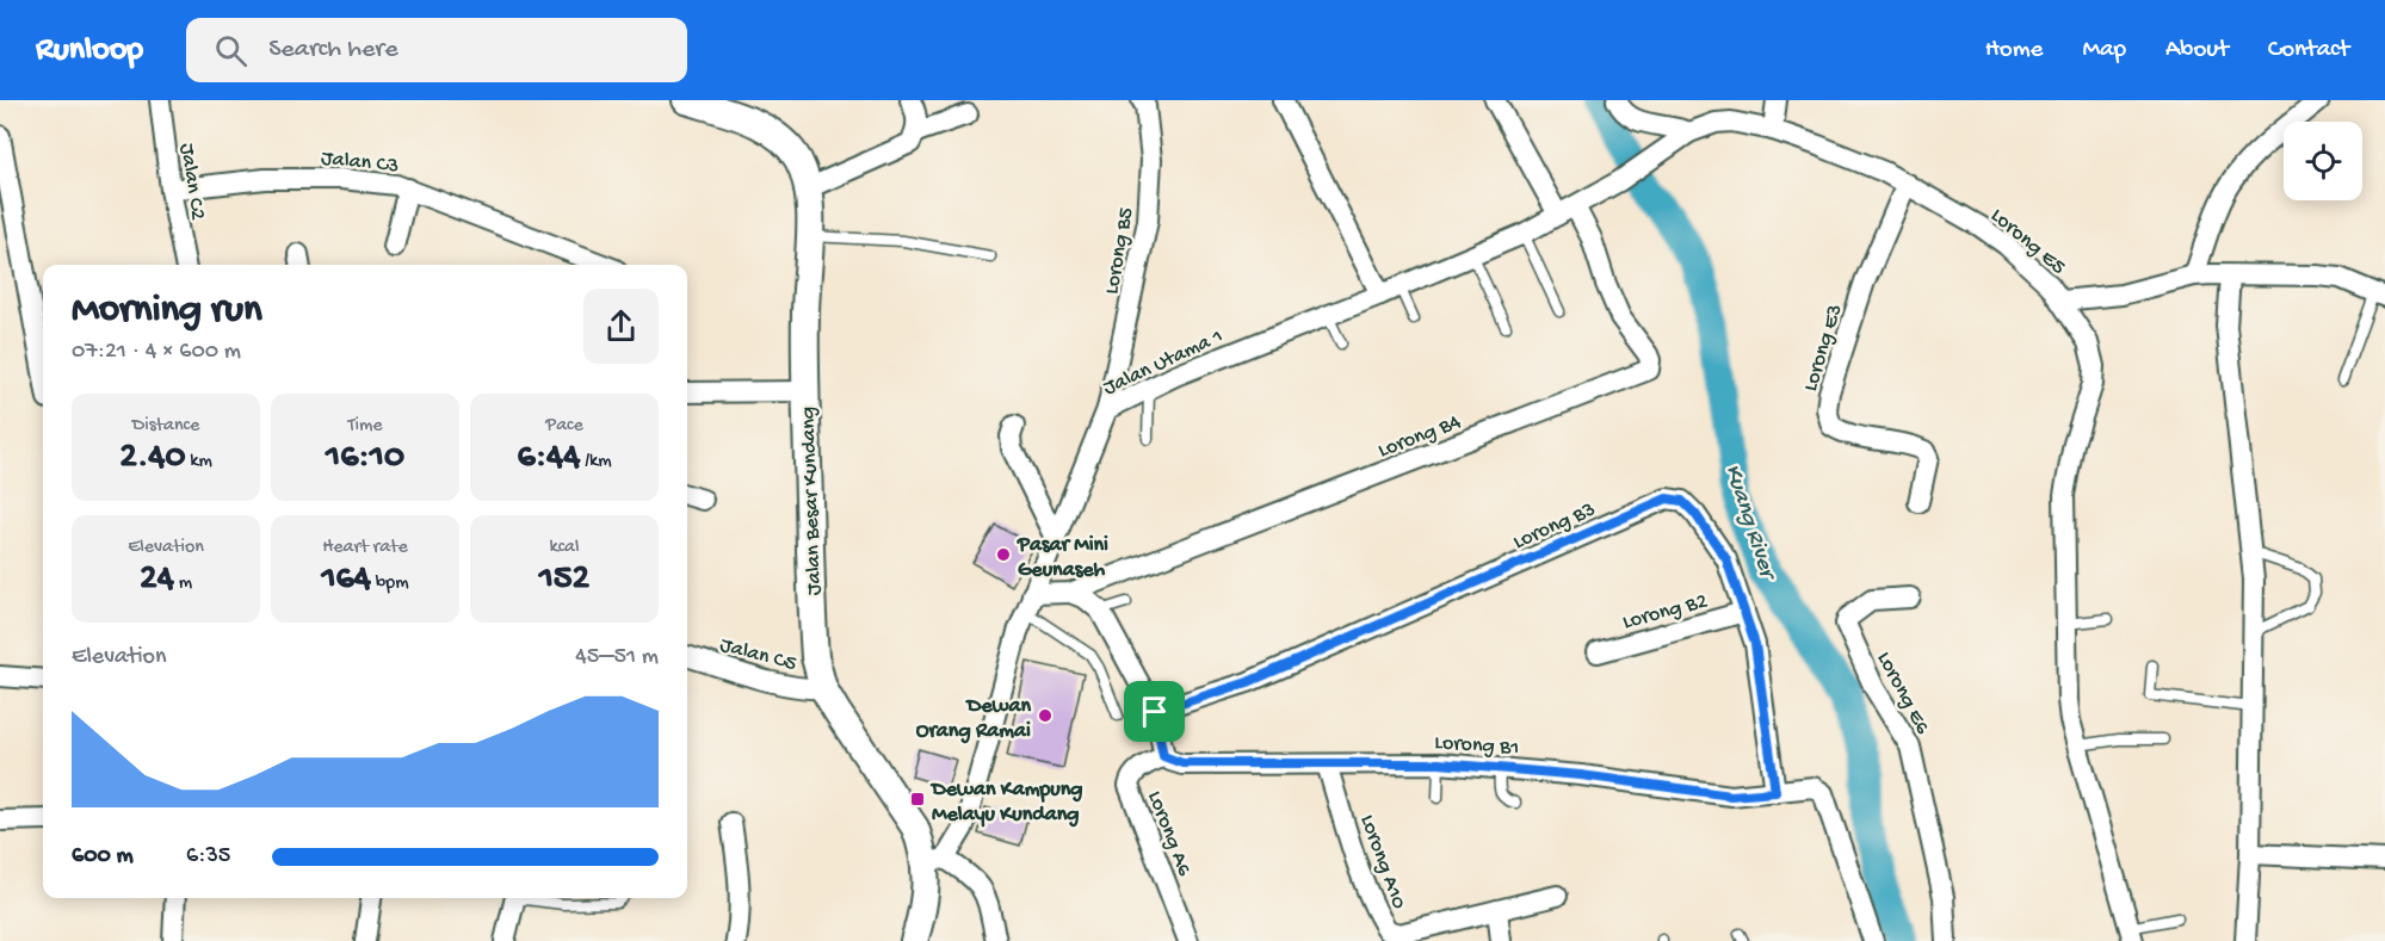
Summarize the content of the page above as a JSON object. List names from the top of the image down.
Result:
{
  "streets": {
    "main road": ["Jalan Besar Kundang"],
    "street": [
      "Jalan C3",
      "Jalan C2",
      "Lorong E5",
      "Lorong B5",
      "Lorong E3",
      "Jalan Utama 1",
      "Lorong B4",
      "Lorong B3",
      "Lorong B2",
      "Jalan C5",
      "Lorong E6",
      "Lorong B1",
      "Lorong A6",
      "Lorong A10"
    ]
  },
  "crossings": [
    ["Jalan C3", "Jalan C2"],
    ["Lorong E5", "Lorong E3"],
    ["Lorong E5", "Jalan Utama 1"],
    ["Lorong B5", "Jalan Utama 1"],
    ["Jalan Utama 1", "Lorong B4"],
    ["Jalan Utama 1", "Jalan Besar Kundang"],
    ["Jalan Besar Kundang", "Jalan C5"],
    ["Lorong B3", "Lorong B2"],
    ["Lorong B3", "Lorong B1"],
    ["Lorong B1", "Lorong A6"],
    ["Lorong B1", "Lorong A10"]
  ],
  "water": ["Kuang River"],
  "places": {
    "other": ["Pasar Mini Geunaseh", "Dewan Orang Ramai"],
    "transit": ["Dewan Kampung Melayu Kundang"]
  },
  "page": {
    "header": "Runloop",
    "search": "Search here",
    "nav": [
      "Home",
      "Map",
      "About",
      "Contact"
    ],
    "heading": ["Morning run", "07:21 · 4 × 600 m"],
    "stats": [
      ["Distance", "2.40 km"],
      ["Time", "16:10"],
      ["Pace", "6:44 /km"],
      ["Elevation", "24 m"],
      ["Heart rate", "164 bpm"],
      ["kcal", "152"]
    ],
    "chart": ["Elevation", "45–51 m"],
    "list": [
      {
        "name": "600 m",
        "note": "6:35"
      }
    ]
  }
}
